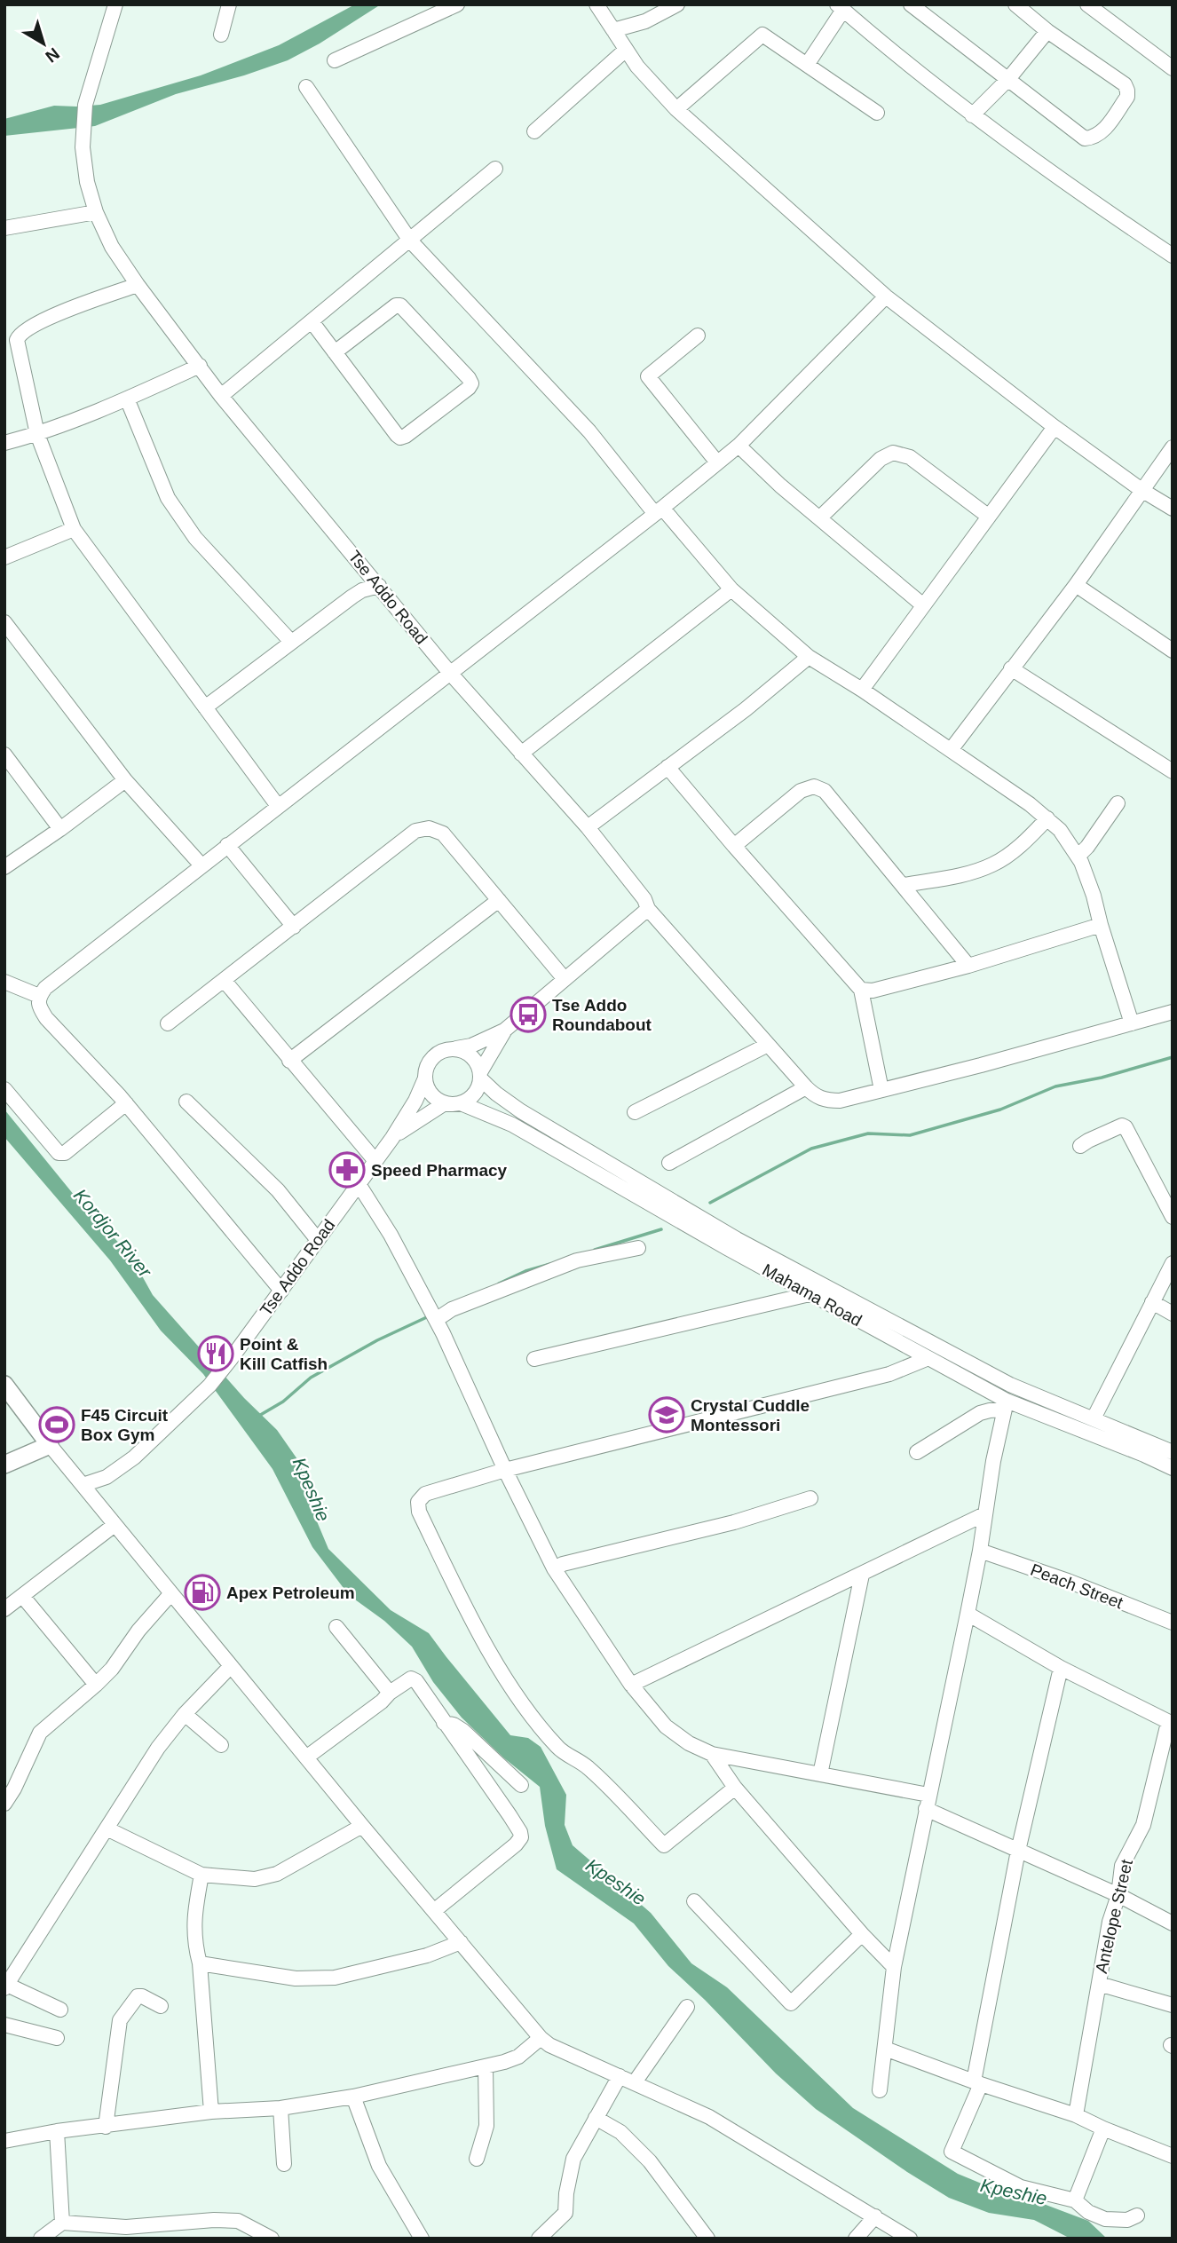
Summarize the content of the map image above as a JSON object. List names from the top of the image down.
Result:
{
  "streets": {
    "street": [
      "Tse Addo Road",
      "Mahama Road",
      "Peach Street",
      "Antelope Street"
    ]
  },
  "crossings": [
    ["Tse Addo Road", "Mahama Road"]
  ],
  "water": ["Kordjor River", "Kpeshie"],
  "places": {
    "bus stop": ["Tse Addo Roundabout"],
    "pharmacy": ["Speed Pharmacy"],
    "restaurant": ["Point & Kill Catfish"],
    "school or university": ["Crystal Cuddle Montessori"],
    "sports": ["F45 Circuit Box Gym"],
    "fuel station": ["Apex Petroleum"]
  },
  "north": "bottom right"
}
